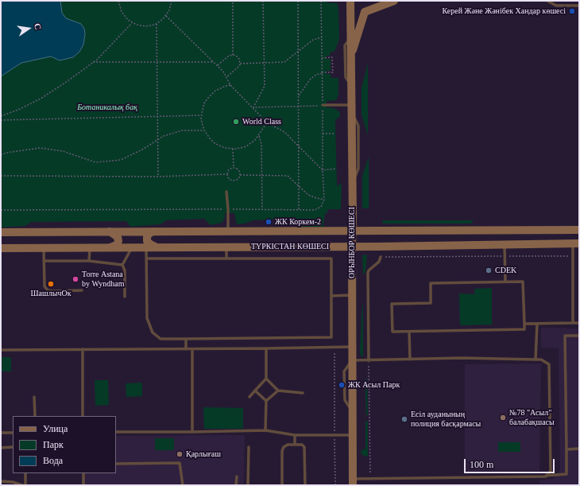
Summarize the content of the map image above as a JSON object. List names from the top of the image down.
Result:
{
  "streets": {
    "main road": ["ОРЫНБОР КӨШЕСІ", "ТҮРКІСТАН КӨШЕСІ"]
  },
  "crossings": [
    ["ОРЫНБОР КӨШЕСІ", "ТҮРКІСТАН КӨШЕСІ"]
  ],
  "parks": ["Ботаникалық бақ"],
  "places": [
    "Керей Және Жәнібек Хандар көшесі",
    "World Class",
    "ЖК Коркем-2",
    "CDEK",
    "Torre Astana by Wyndham",
    "ШашлычОк",
    "ЖК Асыл Парк",
    "№78 \"Асыл\" балабақшасы",
    "Есіл ауданының полиция басқармасы",
    "Қарлығаш"
  ],
  "legend": ["Улица", "Парк", "Вода"],
  "scale_bar": "100 m",
  "north": "right"
}
